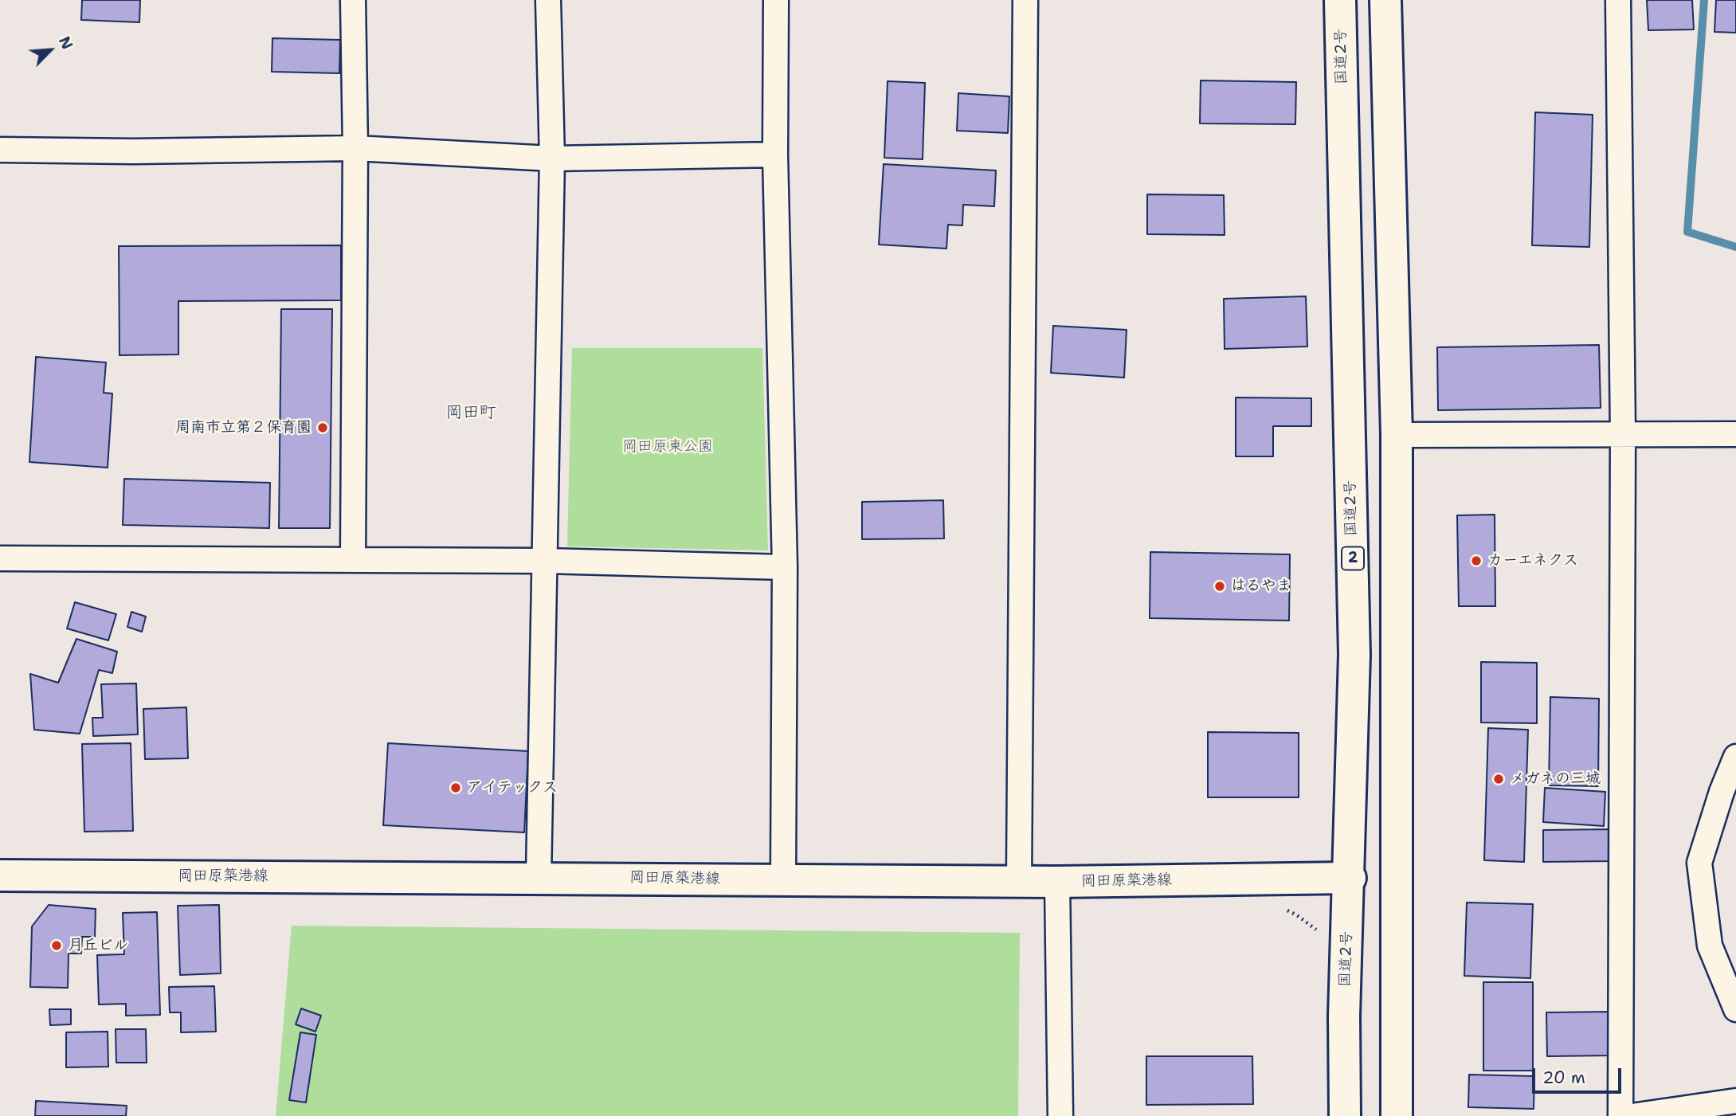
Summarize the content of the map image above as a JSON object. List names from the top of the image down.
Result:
{
  "streets": {
    "main road": ["国道2号", "2", "岡田原築港線"]
  },
  "crossings": [
    ["国道2号", "岡田原築港線"]
  ],
  "districts": ["岡田町"],
  "parks": ["岡田原東公園"],
  "places": [
    "周南市立第２保育園",
    "カーエネクス",
    "はるやま",
    "メガネの三城",
    "アイテックス",
    "月丘ビル"
  ],
  "scale_bar": "20 m",
  "north": "top right"
}
